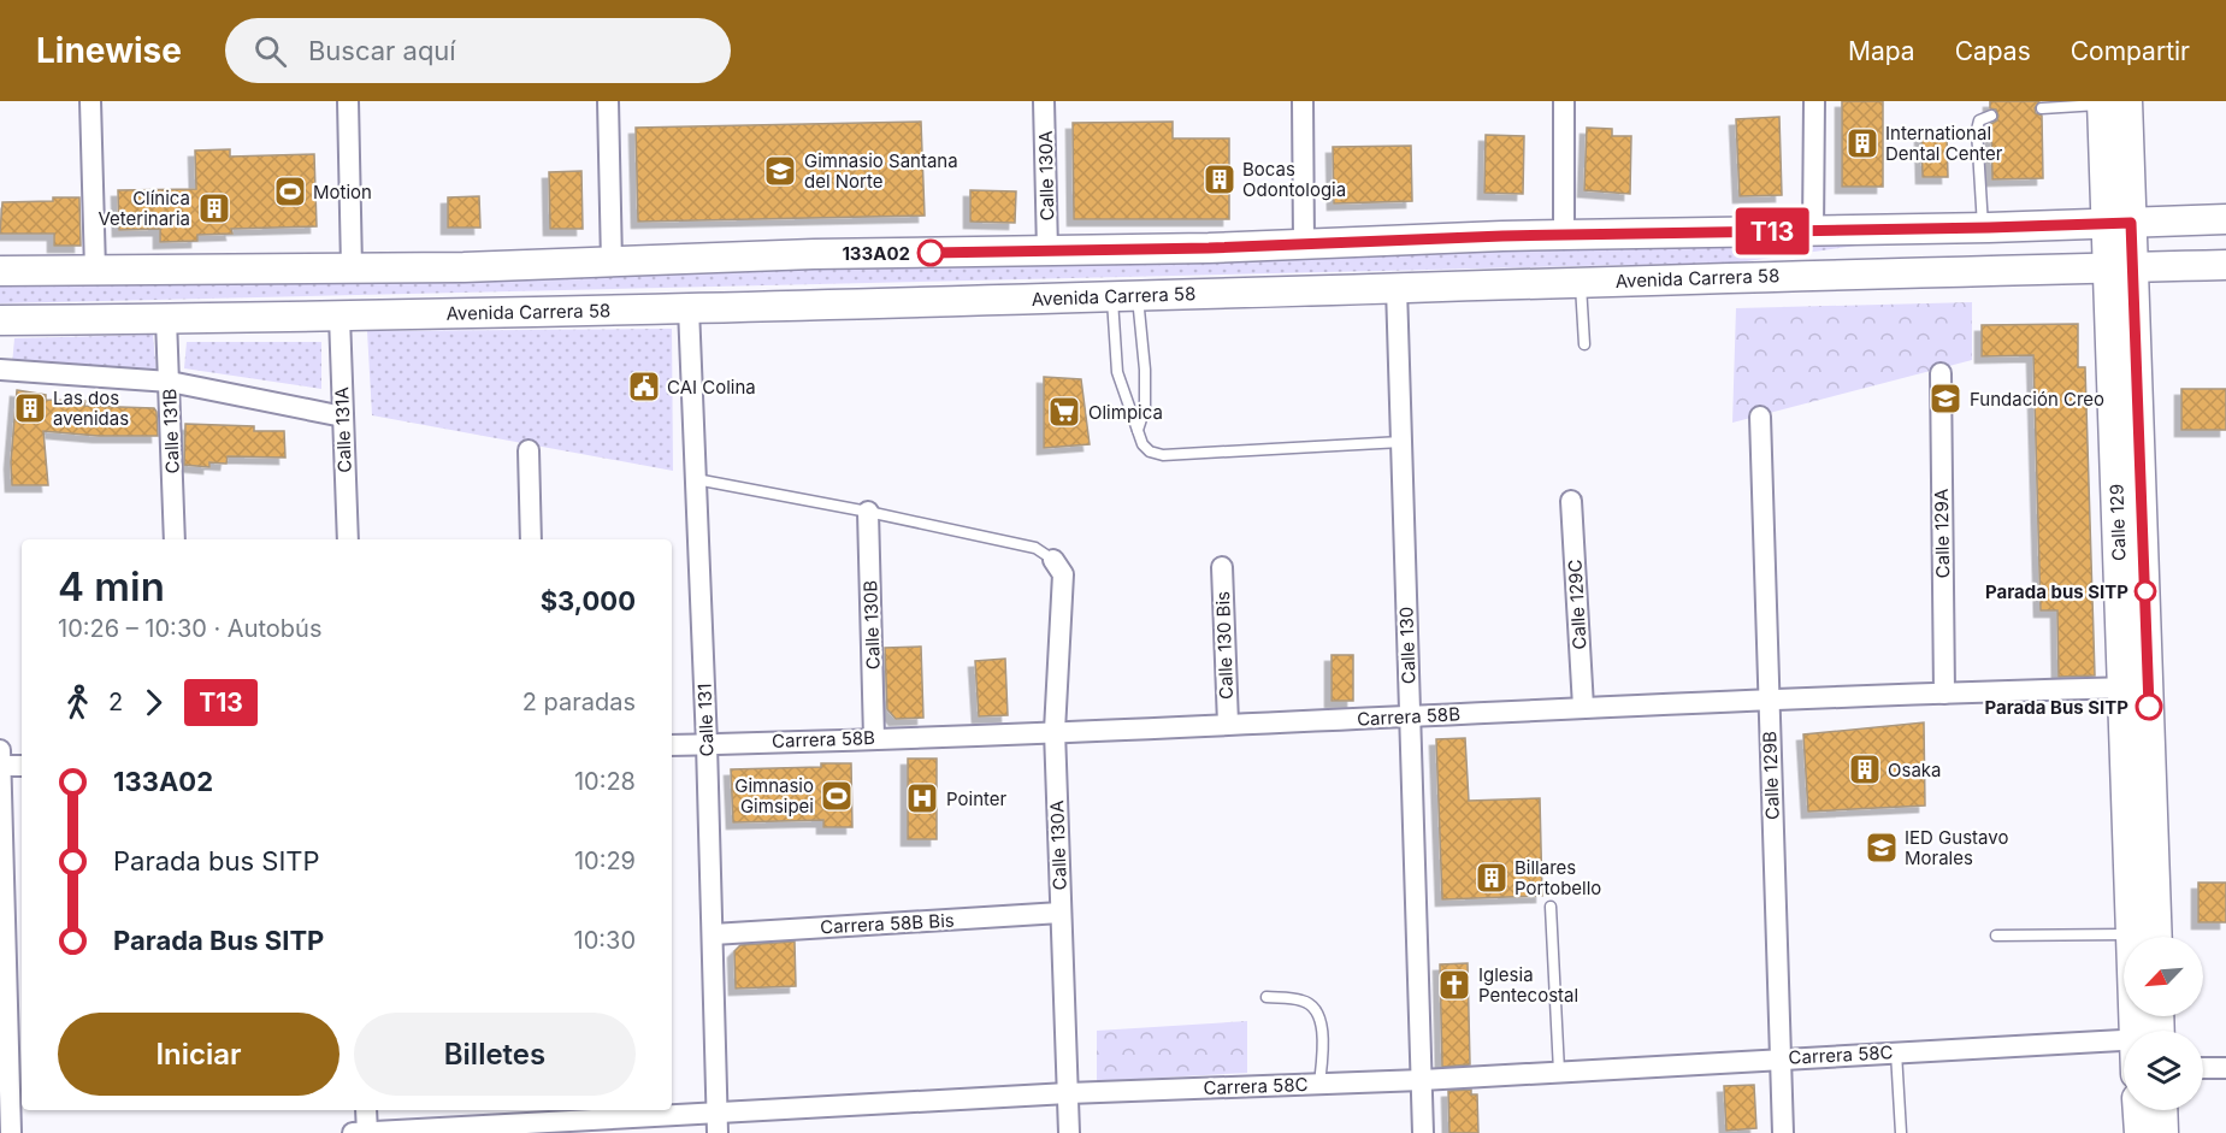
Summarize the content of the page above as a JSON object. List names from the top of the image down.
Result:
{
  "streets": {
    "main road": ["Avenida Carrera 58", "Calle 129"],
    "street": [
      "Calle 130A",
      "Calle 131A",
      "Calle 131B",
      "Calle 129A",
      "Calle 129C",
      "Calle 130B",
      "Calle 130 Bis",
      "Calle 130",
      "Carrera 58B",
      "Calle 131",
      "Calle 129B",
      "Carrera 58B Bis",
      "Carrera 58C"
    ]
  },
  "crossings": [
    ["Calle 130A", "Carrera 58B"],
    ["Calle 130A", "Carrera 58B Bis"],
    ["Calle 130A", "Carrera 58C"],
    ["Avenida Carrera 58", "Calle 131A"],
    ["Avenida Carrera 58", "Calle 131B"],
    ["Avenida Carrera 58", "Calle 129"],
    ["Avenida Carrera 58", "Calle 130"],
    ["Avenida Carrera 58", "Calle 131"],
    ["Calle 129", "Carrera 58B"],
    ["Calle 129A", "Carrera 58B"],
    ["Calle 129C", "Carrera 58B"],
    ["Calle 130B", "Carrera 58B"],
    ["Calle 130 Bis", "Carrera 58B"],
    ["Calle 130", "Carrera 58B"],
    ["Calle 130", "Carrera 58C"],
    ["Carrera 58B", "Calle 131"],
    ["Carrera 58B", "Calle 129B"],
    ["Calle 131", "Carrera 58B Bis"],
    ["Calle 131", "Carrera 58C"],
    ["Calle 129B", "Carrera 58C"]
  ],
  "places": {
    "building": [
      "International Dental Center",
      "Bocas Odontologia",
      "Clínica Veterinaria",
      "Las dos avenidas",
      "Osaka",
      "Billares Portobello"
    ],
    "school or university": ["Gimnasio Santana del Norte", "Fundación Creo", "IED Gustavo Morales"],
    "sports": ["Motion", "Gimnasio Gimsipei"],
    "other": ["133A02", "Parada bus SITP", "Parada Bus SITP"],
    "public building": ["CAI Colina"],
    "supermarket": ["Olimpica"],
    "hospital": ["Pointer"],
    "church": ["Iglesia Pentecostal"]
  },
  "lines": ["bus line T13"],
  "north": "bottom left",
  "page": {
    "header": "Linewise",
    "search": "Buscar aquí",
    "nav": ["Mapa", "Capas", "Compartir"],
    "on_map": "T13",
    "heading": ["4 min", "10:26 – 10:30 · Autobús", "$3,000"],
    "legs": ["2", "T13", "2 paradas"],
    "list": [
      {
        "name": "133A02",
        "value": "10:28"
      },
      {
        "name": "Parada bus SITP",
        "value": "10:29"
      },
      {
        "name": "Parada Bus SITP",
        "value": "10:30"
      }
    ],
    "buttons": ["Iniciar", "Billetes"]
  }
}
